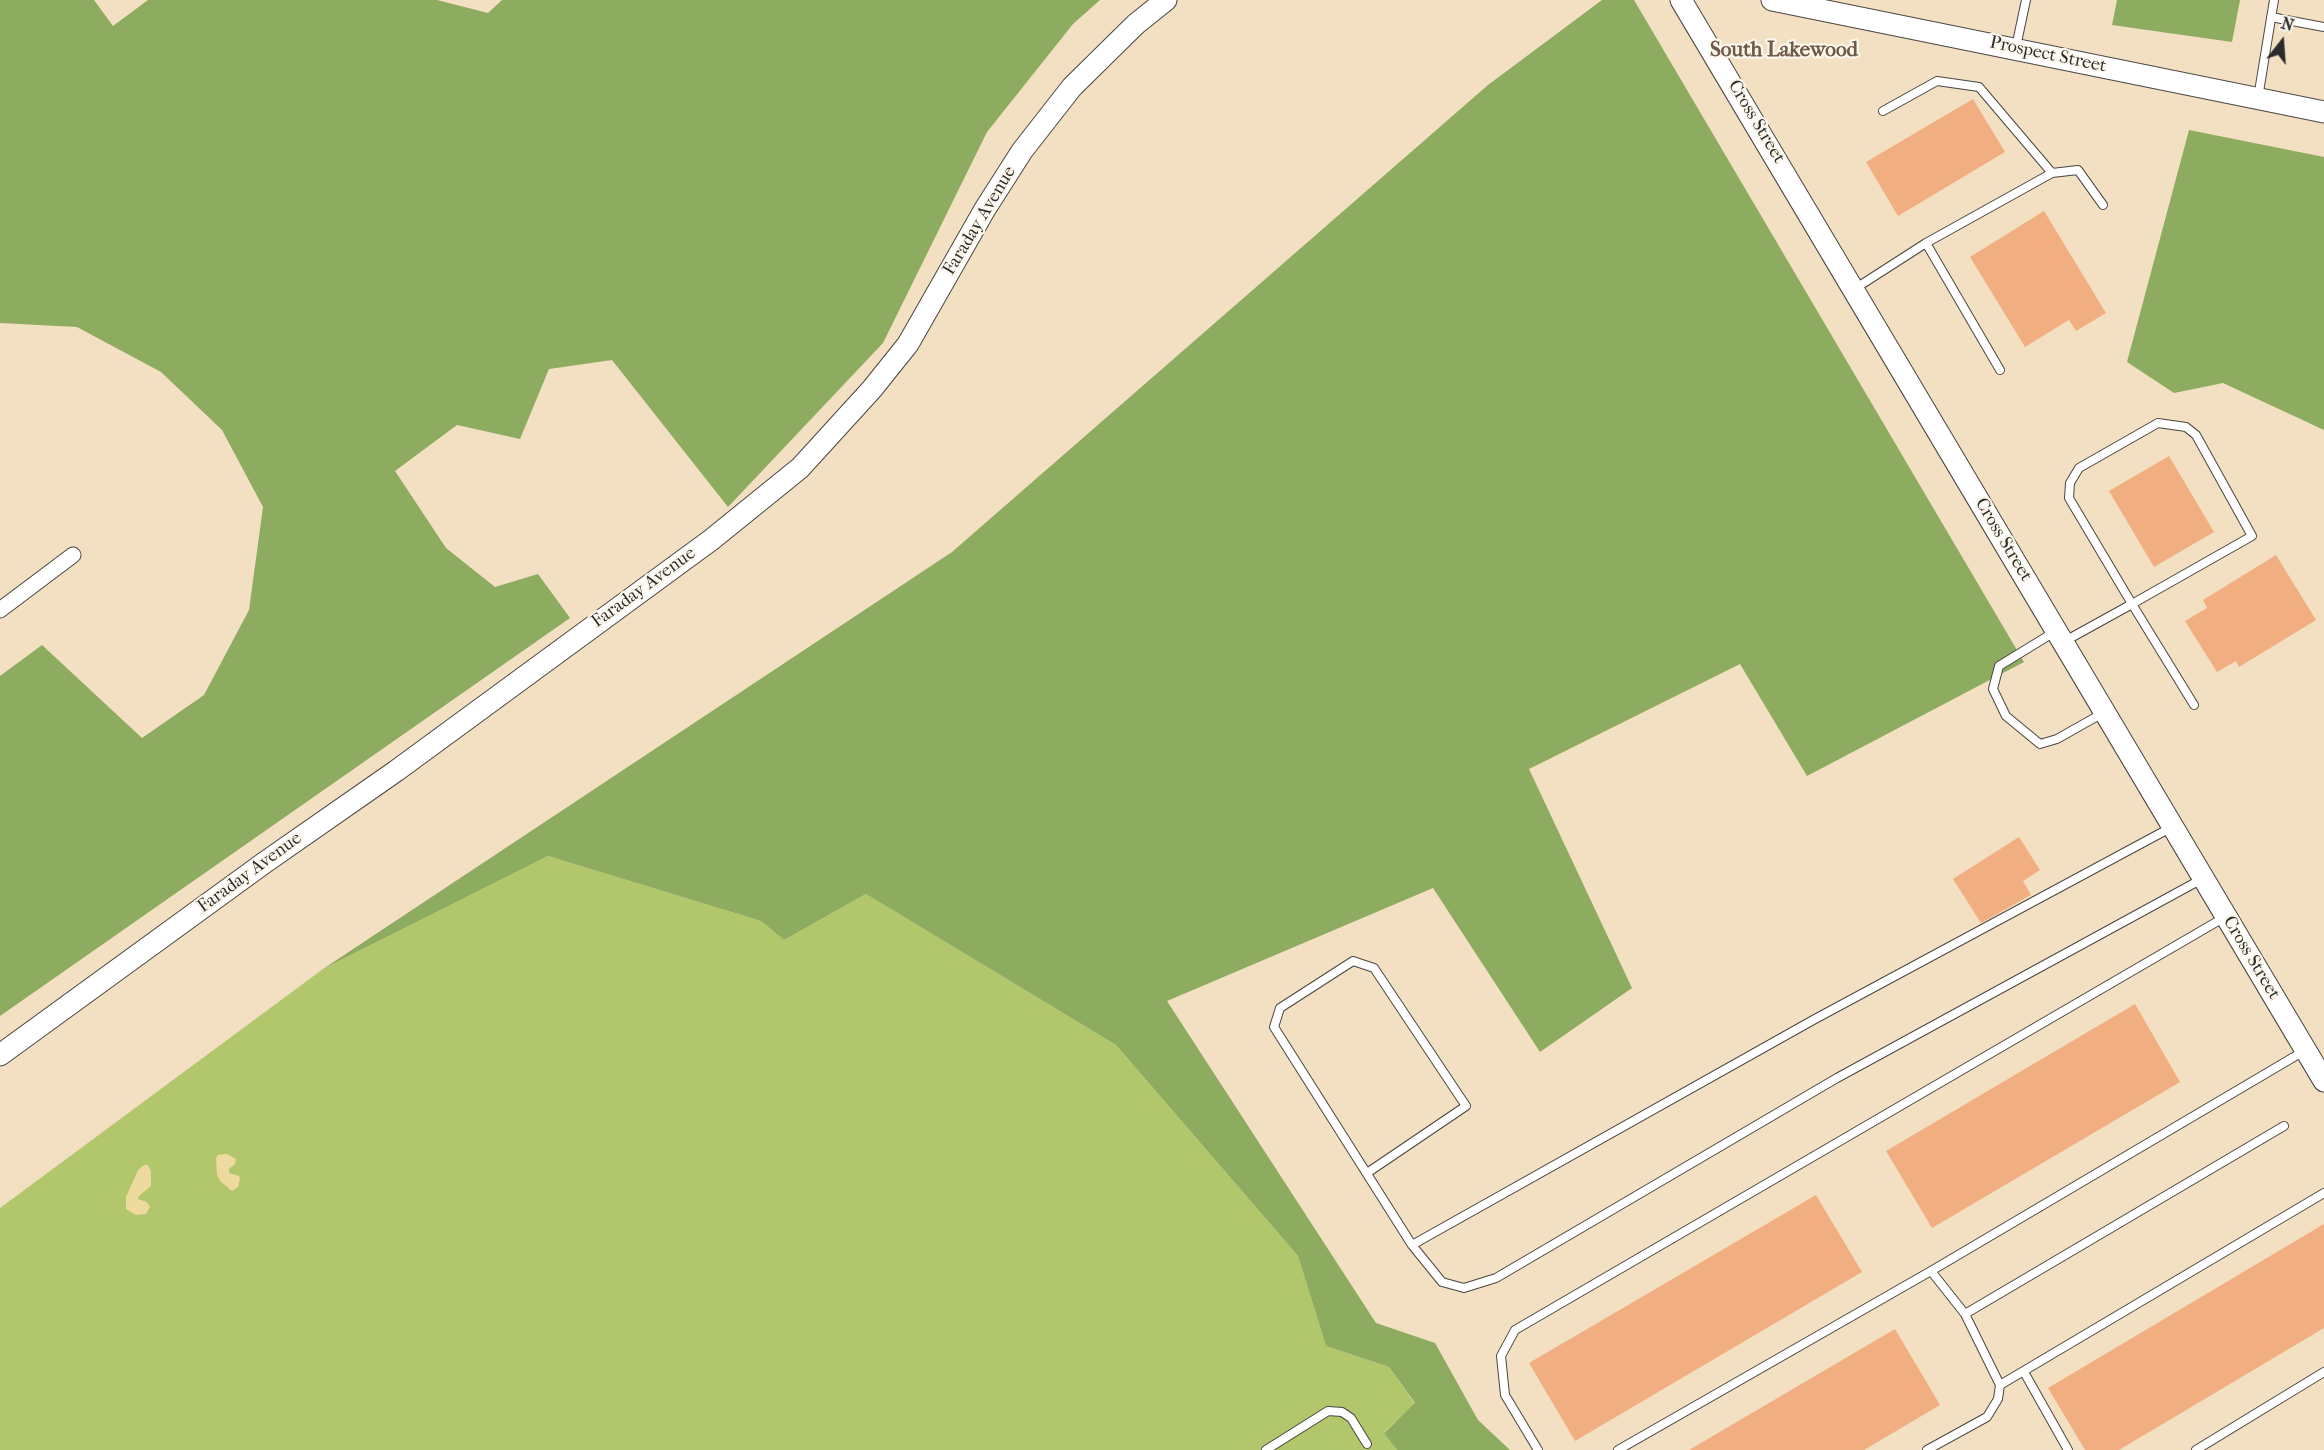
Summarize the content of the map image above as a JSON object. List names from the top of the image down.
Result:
{
  "streets": {
    "street": ["Prospect Street", "Cross Street", "Faraday Avenue"]
  },
  "districts": ["South Lakewood"],
  "north": "top"
}
